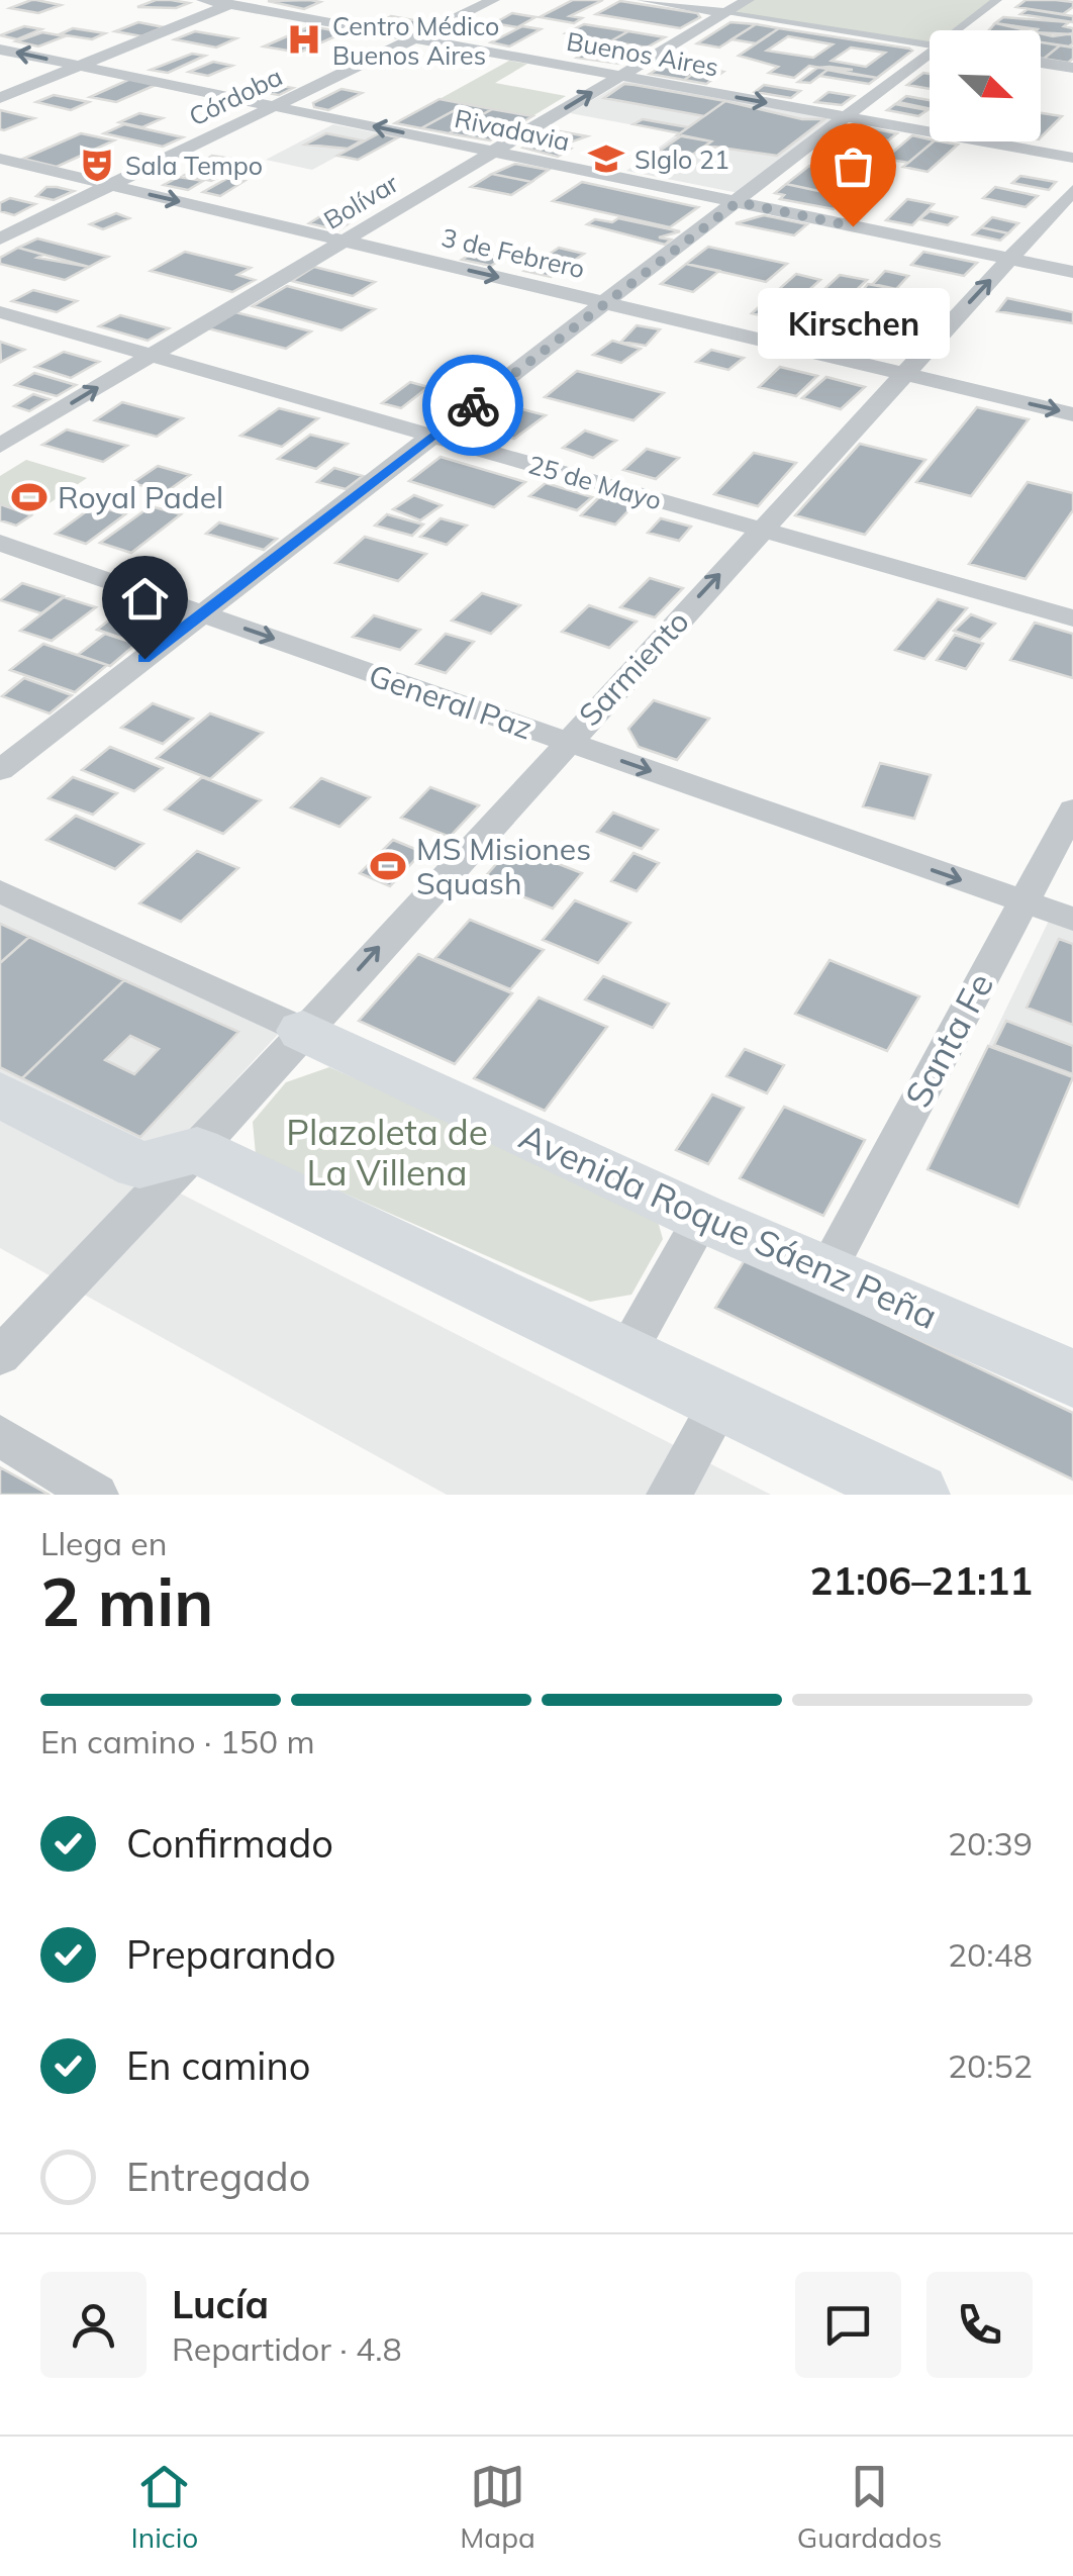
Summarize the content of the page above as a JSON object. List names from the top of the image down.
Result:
{
  "streets": {
    "main road": ["Avenida Roque Sáenz Peña"],
    "street": [
      "Buenos Aires",
      "Córdoba",
      "Rivadavia",
      "Bolívar",
      "3 de Febrero",
      "25 de Mayo",
      "Sarmiento",
      "General Paz",
      "Santa Fe"
    ]
  },
  "crossings": [
    ["Buenos Aires", "Córdoba"],
    ["Buenos Aires", "Bolívar"],
    ["Córdoba", "Rivadavia"],
    ["Córdoba", "3 de Febrero"],
    ["Rivadavia", "Bolívar"],
    ["Rivadavia", "Sarmiento"],
    ["Bolívar", "3 de Febrero"],
    ["Bolívar", "25 de Mayo"],
    ["3 de Febrero", "Sarmiento"],
    ["25 de Mayo", "Sarmiento"],
    ["Sarmiento", "General Paz"],
    ["Sarmiento", "Avenida Roque Sáenz Peña"],
    ["General Paz", "Santa Fe"],
    ["Santa Fe", "Avenida Roque Sáenz Peña"]
  ],
  "one_way": ["3 de Febrero", "Sarmiento", "General Paz"],
  "parks": ["Plazoleta de La Villena"],
  "places": {
    "hospital": ["Centro Médico Buenos Aires"],
    "school or university": ["SIglo 21"],
    "theatre": ["Sala Tempo"],
    "other": ["Kirschen"],
    "sports": ["Royal Padel", "MS Misiones Squash"]
  },
  "north": "bottom right",
  "page": {
    "bubble": "Kirschen",
    "heading": ["2 min", "Llega en", "21:06–21:11"],
    "panel": ["Lucía", "Repartidor · 4.8"],
    "bar": "En camino · 150 m",
    "list": [
      ["Confirmado", "20:39"],
      ["Preparando", "20:48"],
      ["En camino", "20:52"],
      "Entregado"
    ],
    "tabs": ["Inicio", "Mapa", "Guardados"]
  }
}
